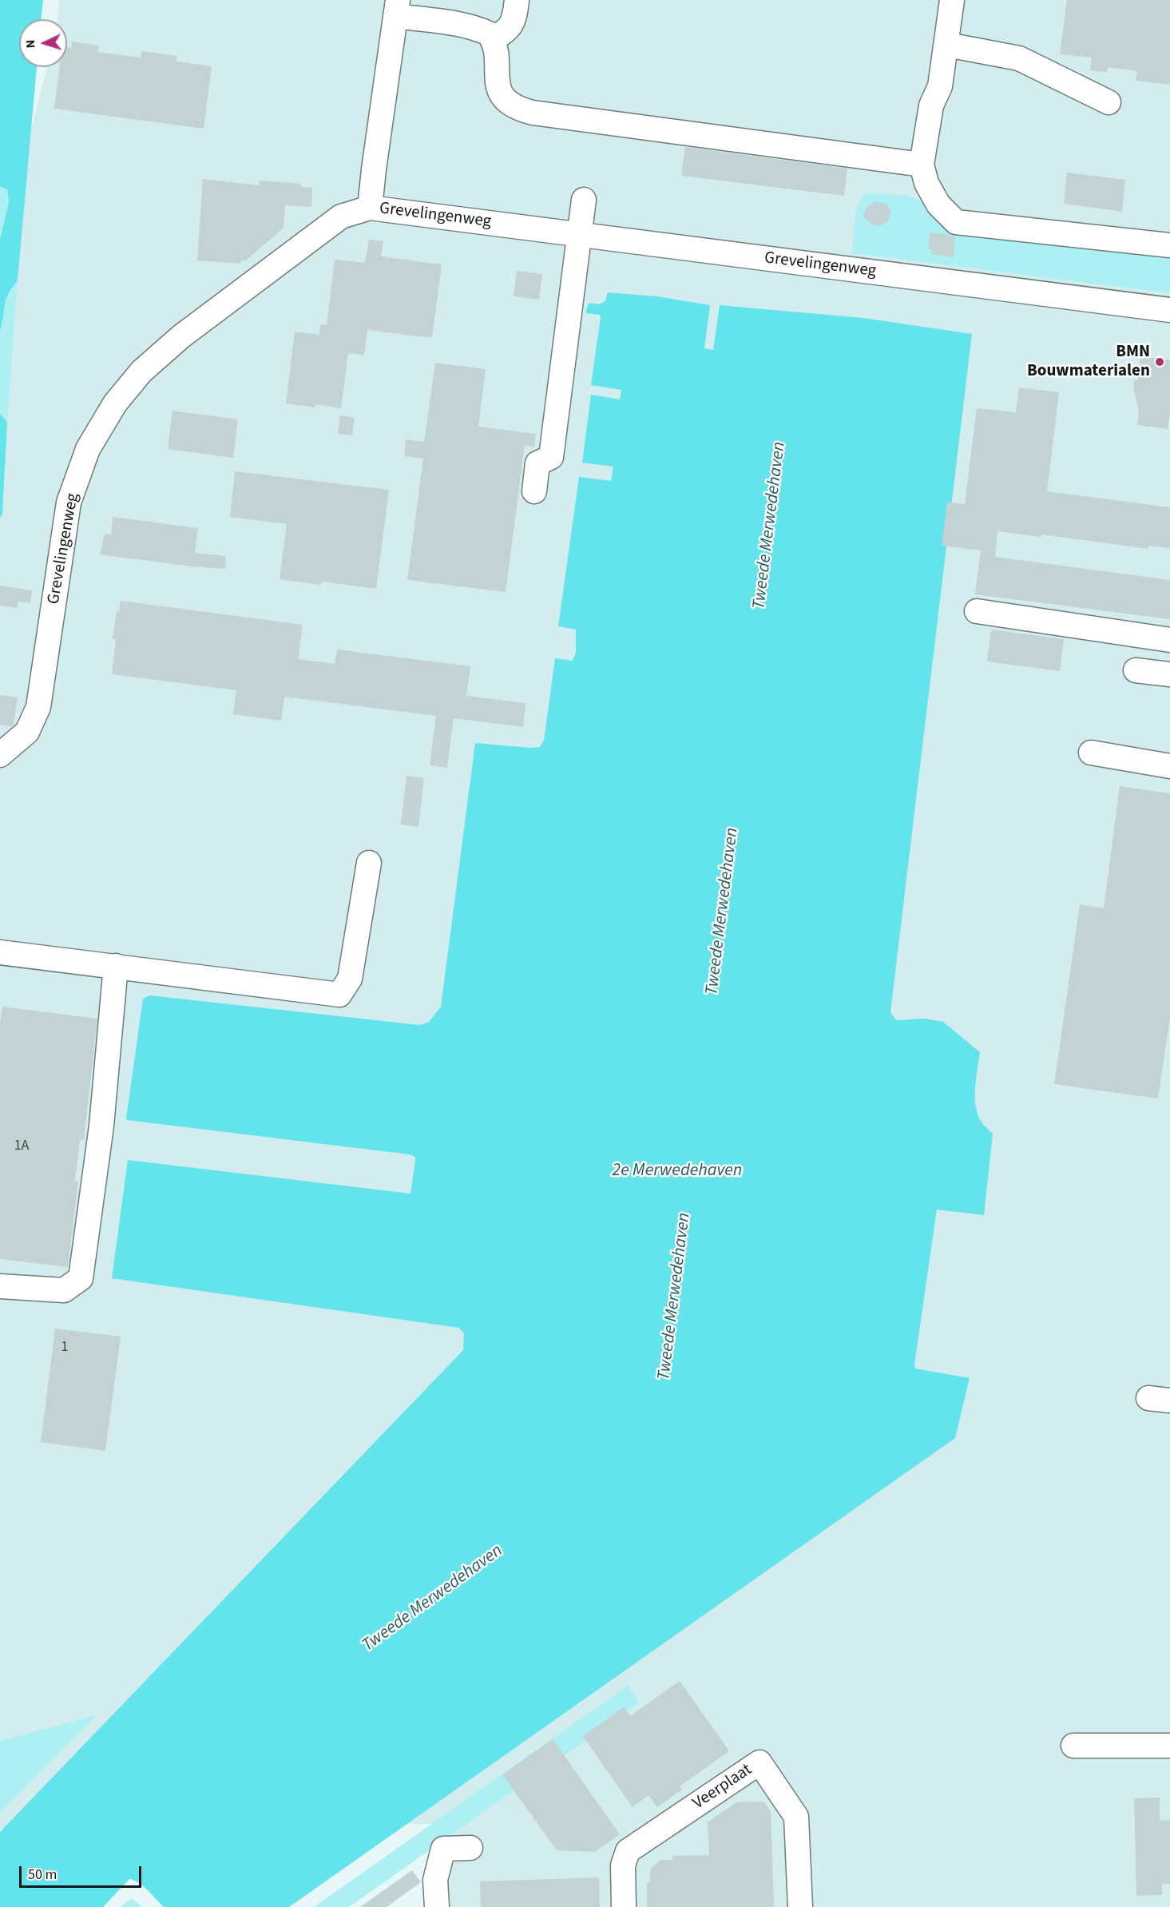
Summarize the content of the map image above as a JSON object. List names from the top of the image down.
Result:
{
  "streets": {
    "street": ["Grevelingenweg", "Veerplaat"]
  },
  "water": ["Tweede Merwedehaven", "2e Merwedehaven"],
  "places": ["BMN Bouwmaterialen"],
  "house_numbers": ["1A", "1"],
  "scale_bar": "50 m",
  "north": "left"
}
